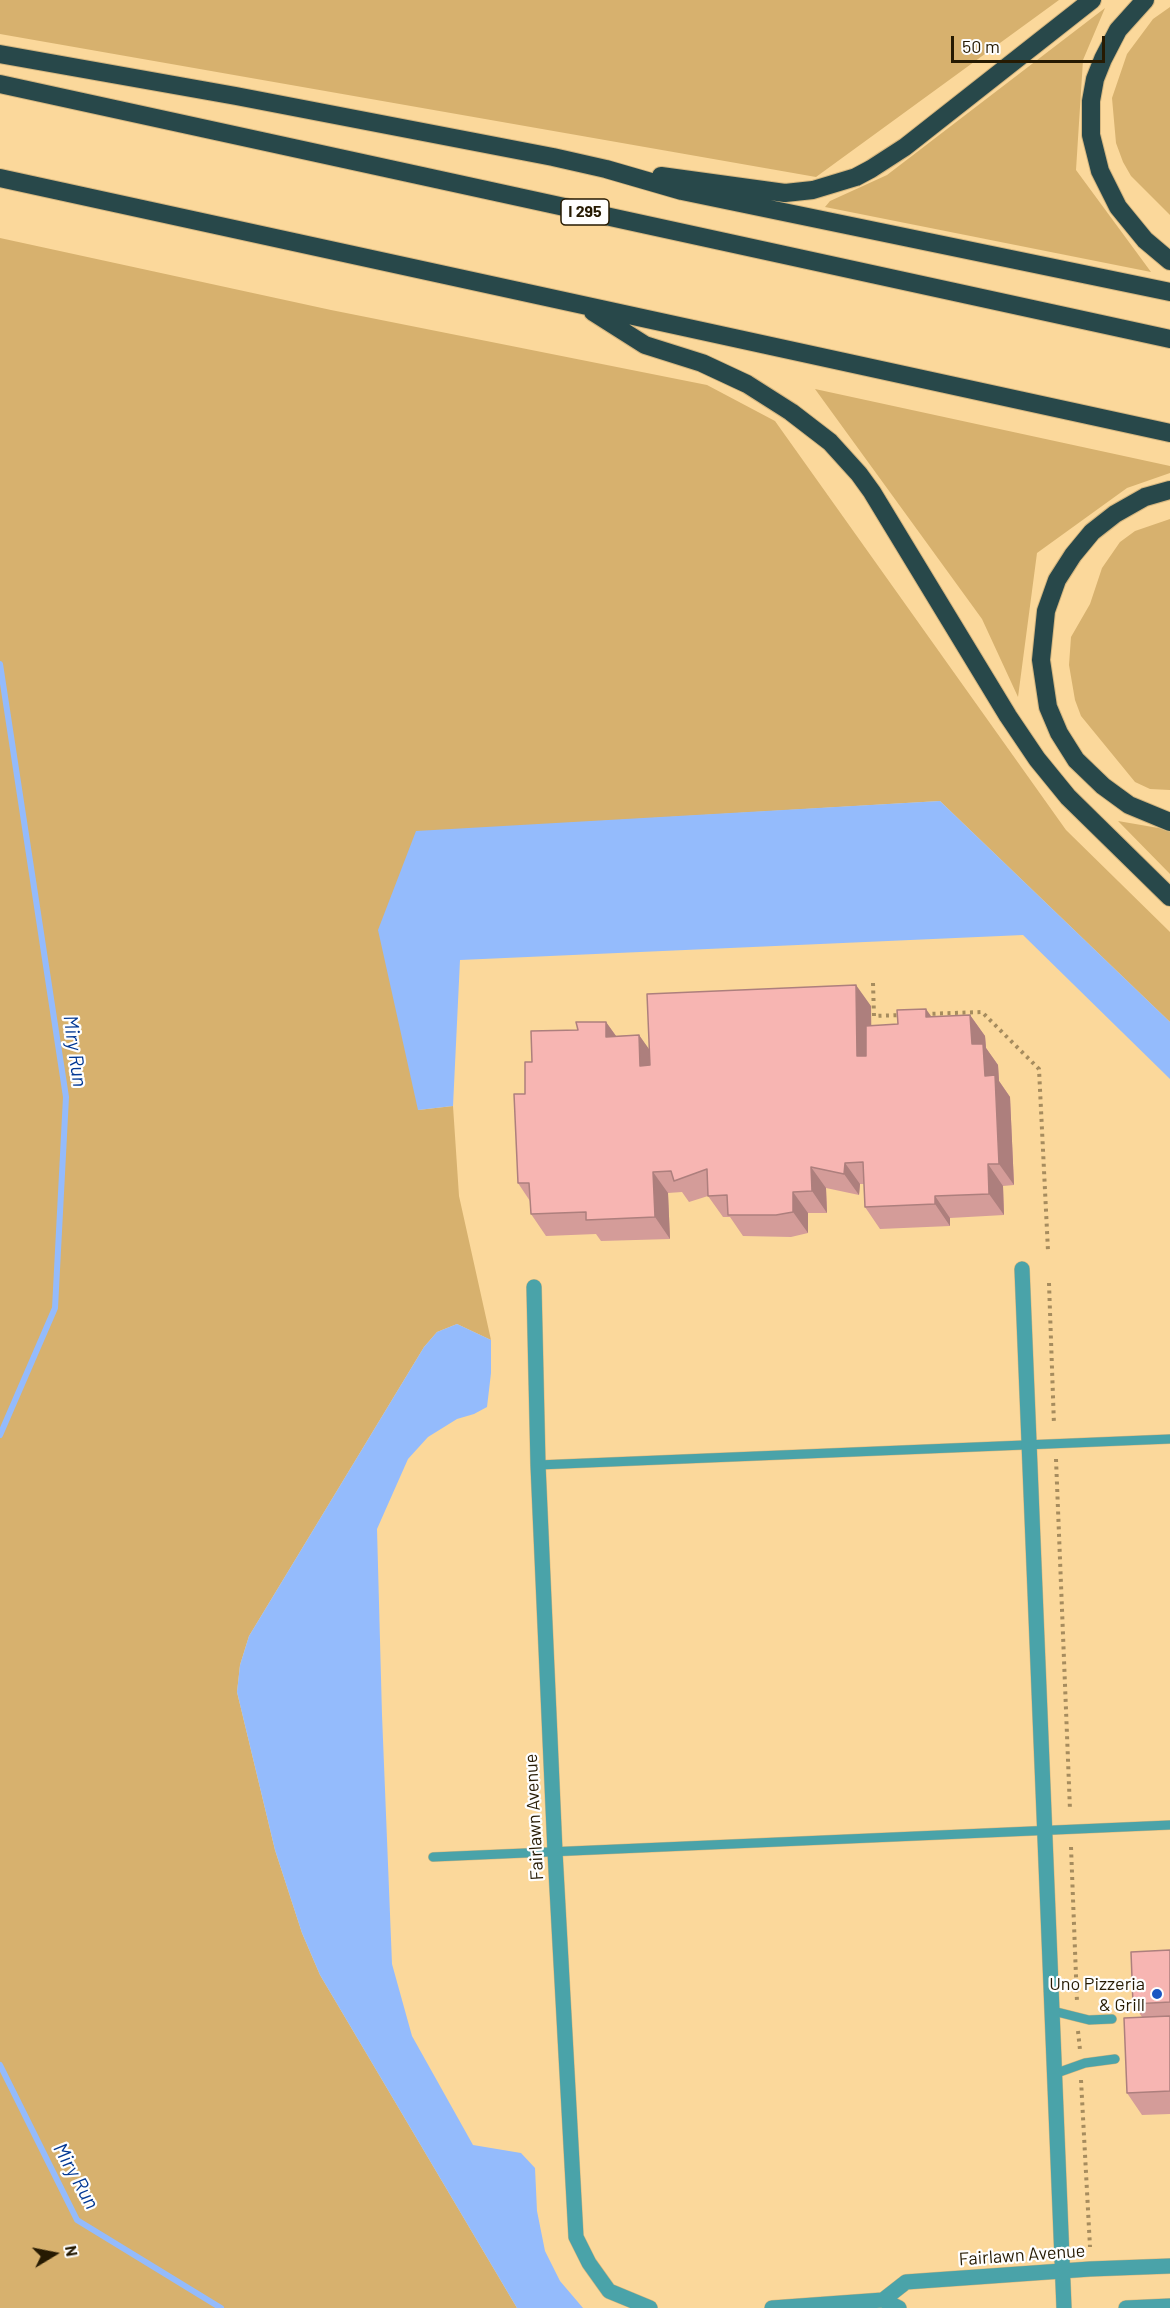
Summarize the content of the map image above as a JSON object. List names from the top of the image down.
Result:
{
  "streets": {
    "highway": ["I 295"],
    "street": ["Fairlawn Avenue"]
  },
  "water": ["Miry Run"],
  "places": ["Uno Pizzeria & Grill"],
  "scale_bar": "50 m",
  "north": "right"
}
